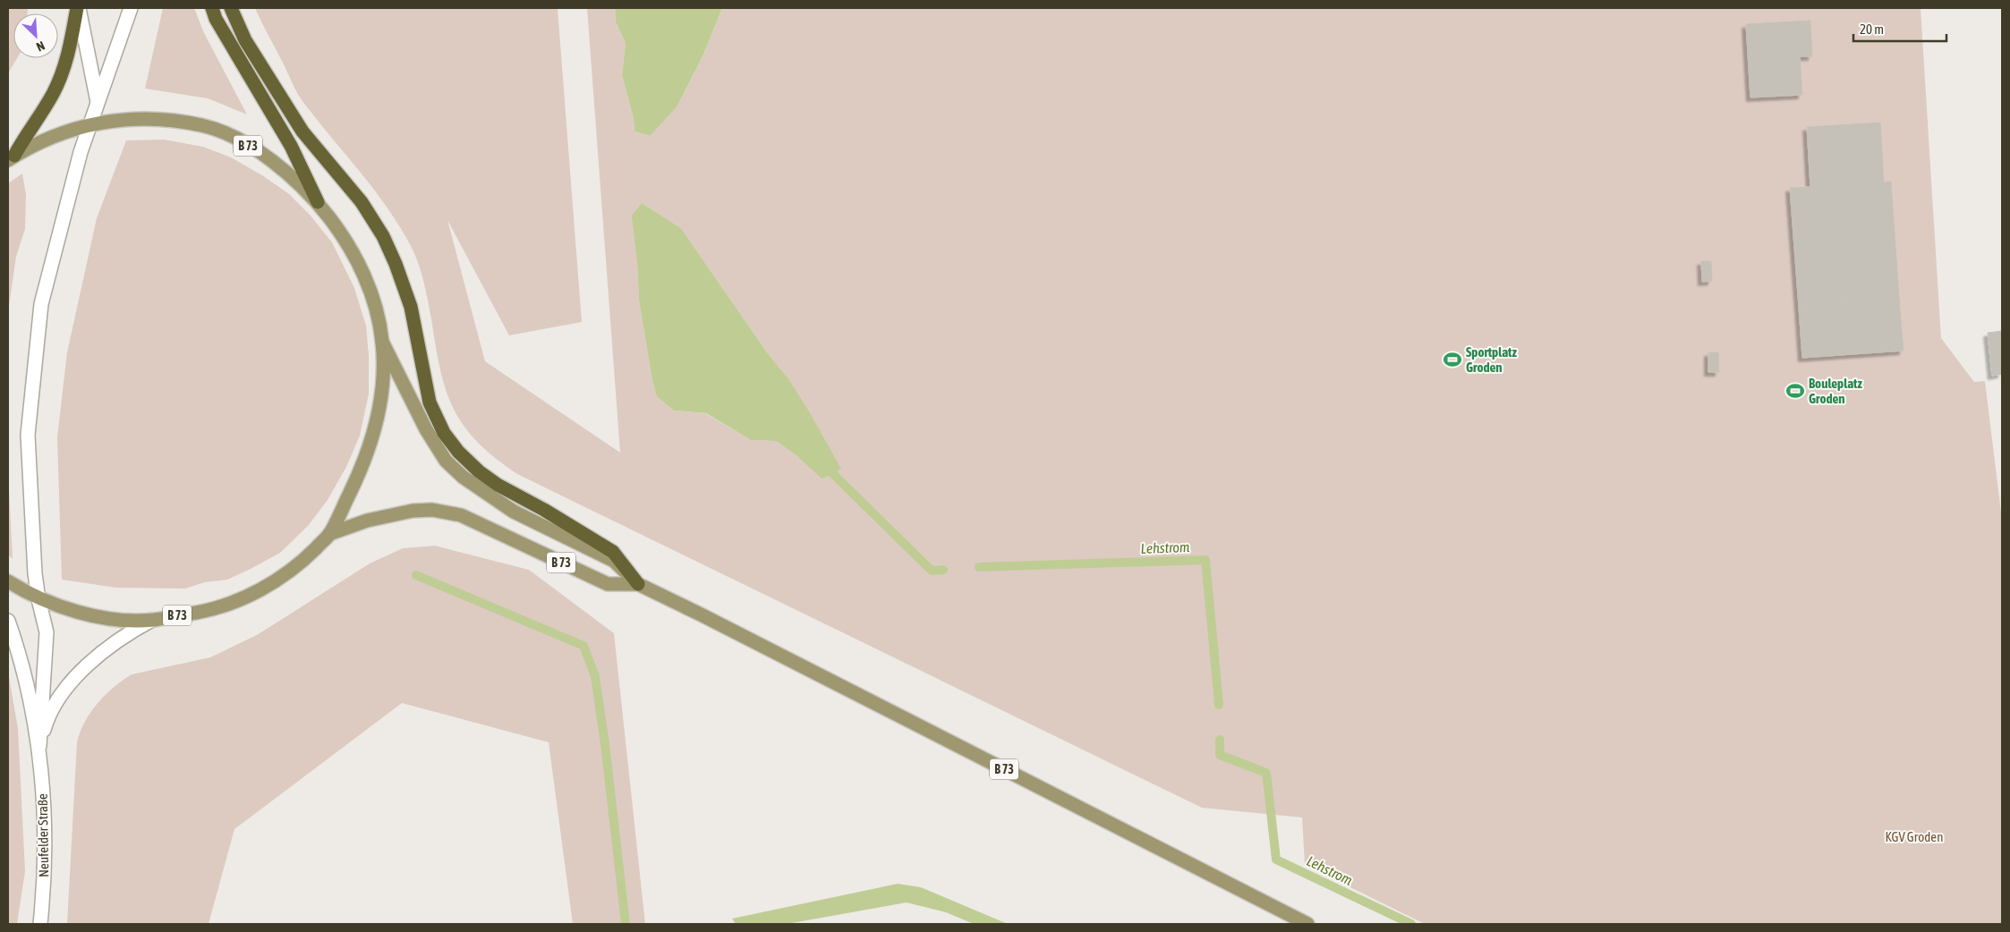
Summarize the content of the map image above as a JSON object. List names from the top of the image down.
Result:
{
  "streets": {
    "main road": ["B 73"],
    "street": ["Neufelder Straße"]
  },
  "crossings": [
    ["B 73", "Neufelder Straße"]
  ],
  "water": ["Lehstrom"],
  "parks": ["KGV Groden"],
  "places": {
    "sports": ["Sportplatz Groden", "Bouleplatz Groden"]
  },
  "scale_bar": "20 m",
  "north": "bottom right"
}
